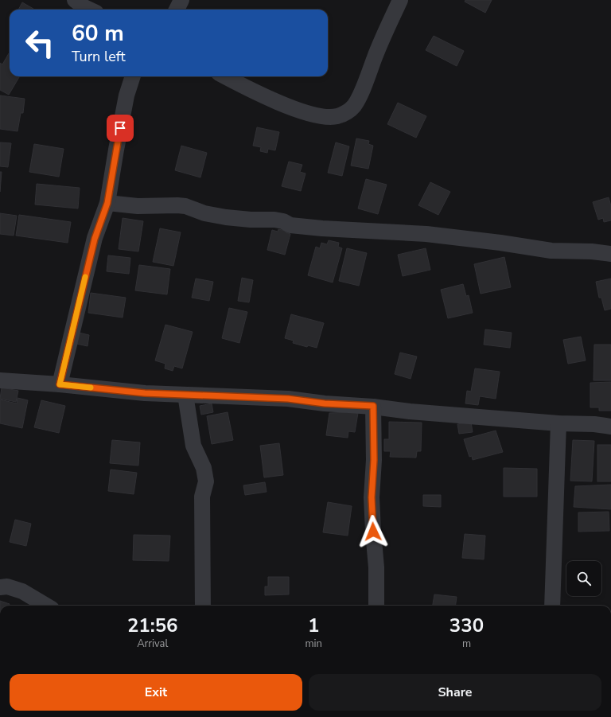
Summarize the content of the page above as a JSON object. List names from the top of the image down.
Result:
{
  "page": {
    "turn": ["60 m", "Turn left"],
    "eta": [
      "21:56",
      "Arrival",
      "1",
      "min",
      "330",
      "m"
    ],
    "buttons": ["Exit", "Share"]
  }
}
